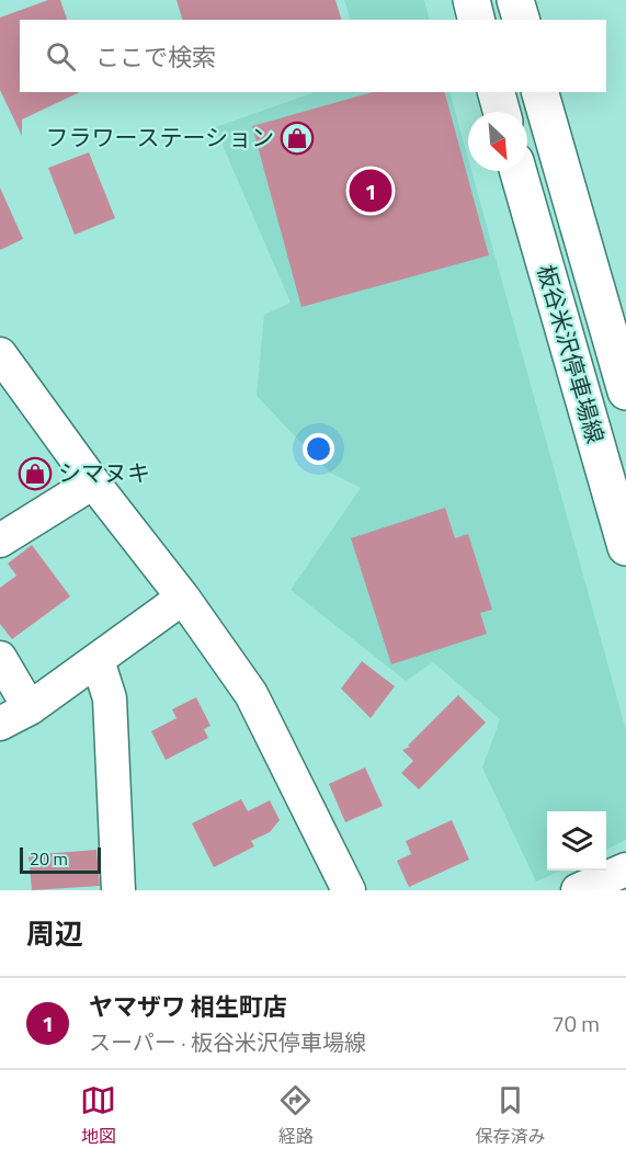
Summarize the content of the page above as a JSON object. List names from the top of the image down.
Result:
{
  "streets": {
    "main road": ["板谷米沢停車場線"]
  },
  "places": {
    "shop": ["フラワーステーション", "シマヌキ"]
  },
  "scale_bar": "20 m",
  "north": "bottom right",
  "page": {
    "search": "ここで検索",
    "pins": "1",
    "scale": "20 m",
    "heading": "周辺",
    "list": [
      {
        "mark": "1",
        "name": "ヤマザワ 相生町店",
        "note": "スーパー · 板谷米沢停車場線",
        "value": "70 m"
      }
    ],
    "nav": ["地図", "経路", "保存済み"]
  }
}
